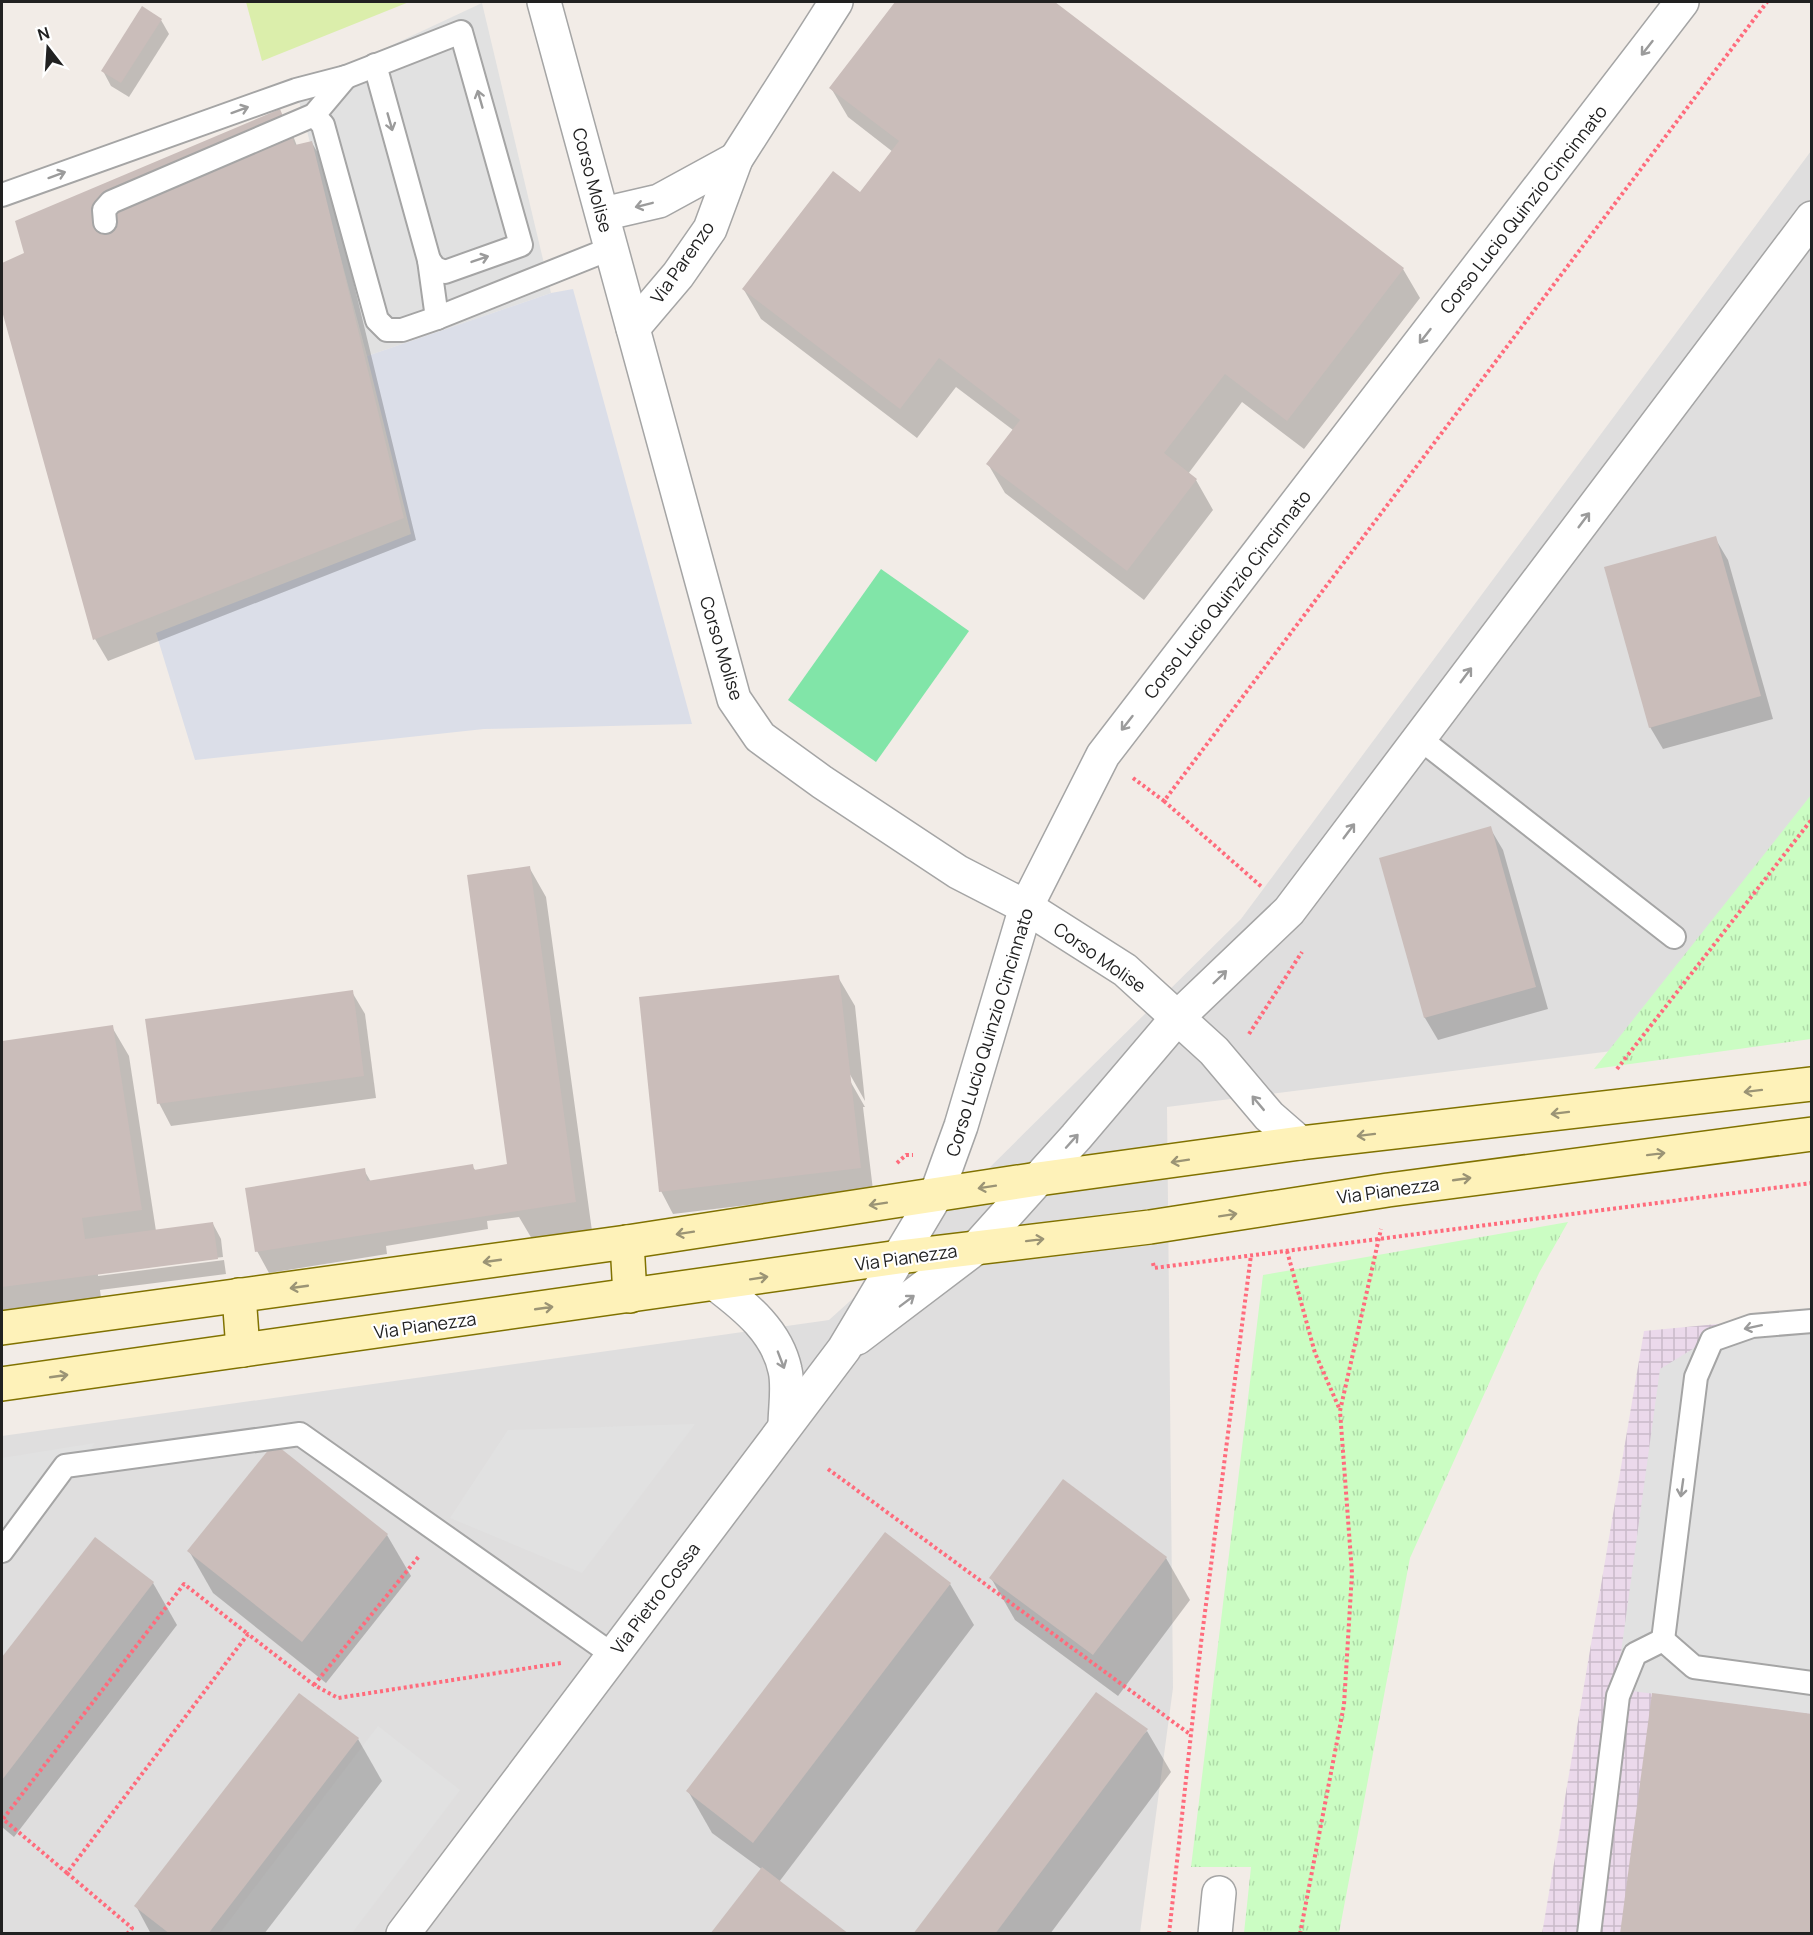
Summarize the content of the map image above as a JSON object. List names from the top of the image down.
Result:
{
  "streets": {
    "street": [
      "Corso Molise",
      "Corso Lucio Quinzio Cincinnato",
      "Via Parenzo",
      "Via Pianezza",
      "Via Pietro Cossa"
    ]
  },
  "crossings": [
    ["Corso Molise", "Corso Lucio Quinzio Cincinnato"],
    ["Corso Molise", "Via Parenzo"],
    ["Corso Lucio Quinzio Cincinnato", "Via Pianezza"],
    ["Corso Lucio Quinzio Cincinnato", "Via Pietro Cossa"],
    ["Via Pianezza", "Via Pietro Cossa"]
  ],
  "north": "top"
}
